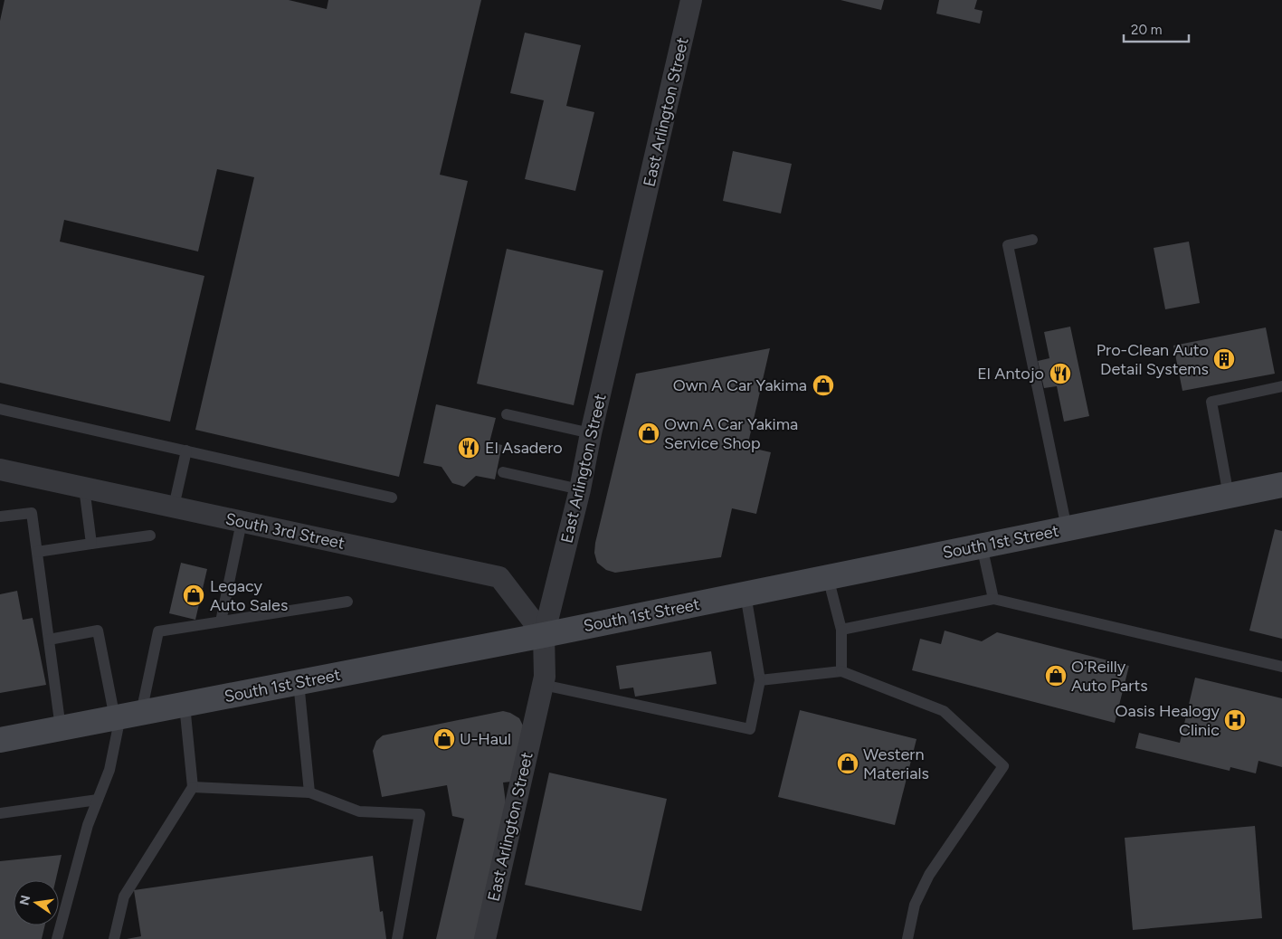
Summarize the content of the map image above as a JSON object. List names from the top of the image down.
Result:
{
  "streets": {
    "main road": ["South 1st Street"],
    "street": ["East Arlington Street", "South 3rd Street"]
  },
  "crossings": [
    ["East Arlington Street", "South 3rd Street"],
    ["East Arlington Street", "South 1st Street"],
    ["South 3rd Street", "South 1st Street"]
  ],
  "places": {
    "building": ["Pro-Clean Auto Detail Systems"],
    "restaurant": ["El Antojo", "El Asadero"],
    "shop": [
      "Own A Car Yakima",
      "Own A Car Yakima Service Shop",
      "Legacy Auto Sales",
      "O'Reilly Auto Parts",
      "U-Haul",
      "Western Materials"
    ],
    "hospital": ["Oasis Healogy Clinic"]
  },
  "scale_bar": "20 m",
  "north": "left"
}
